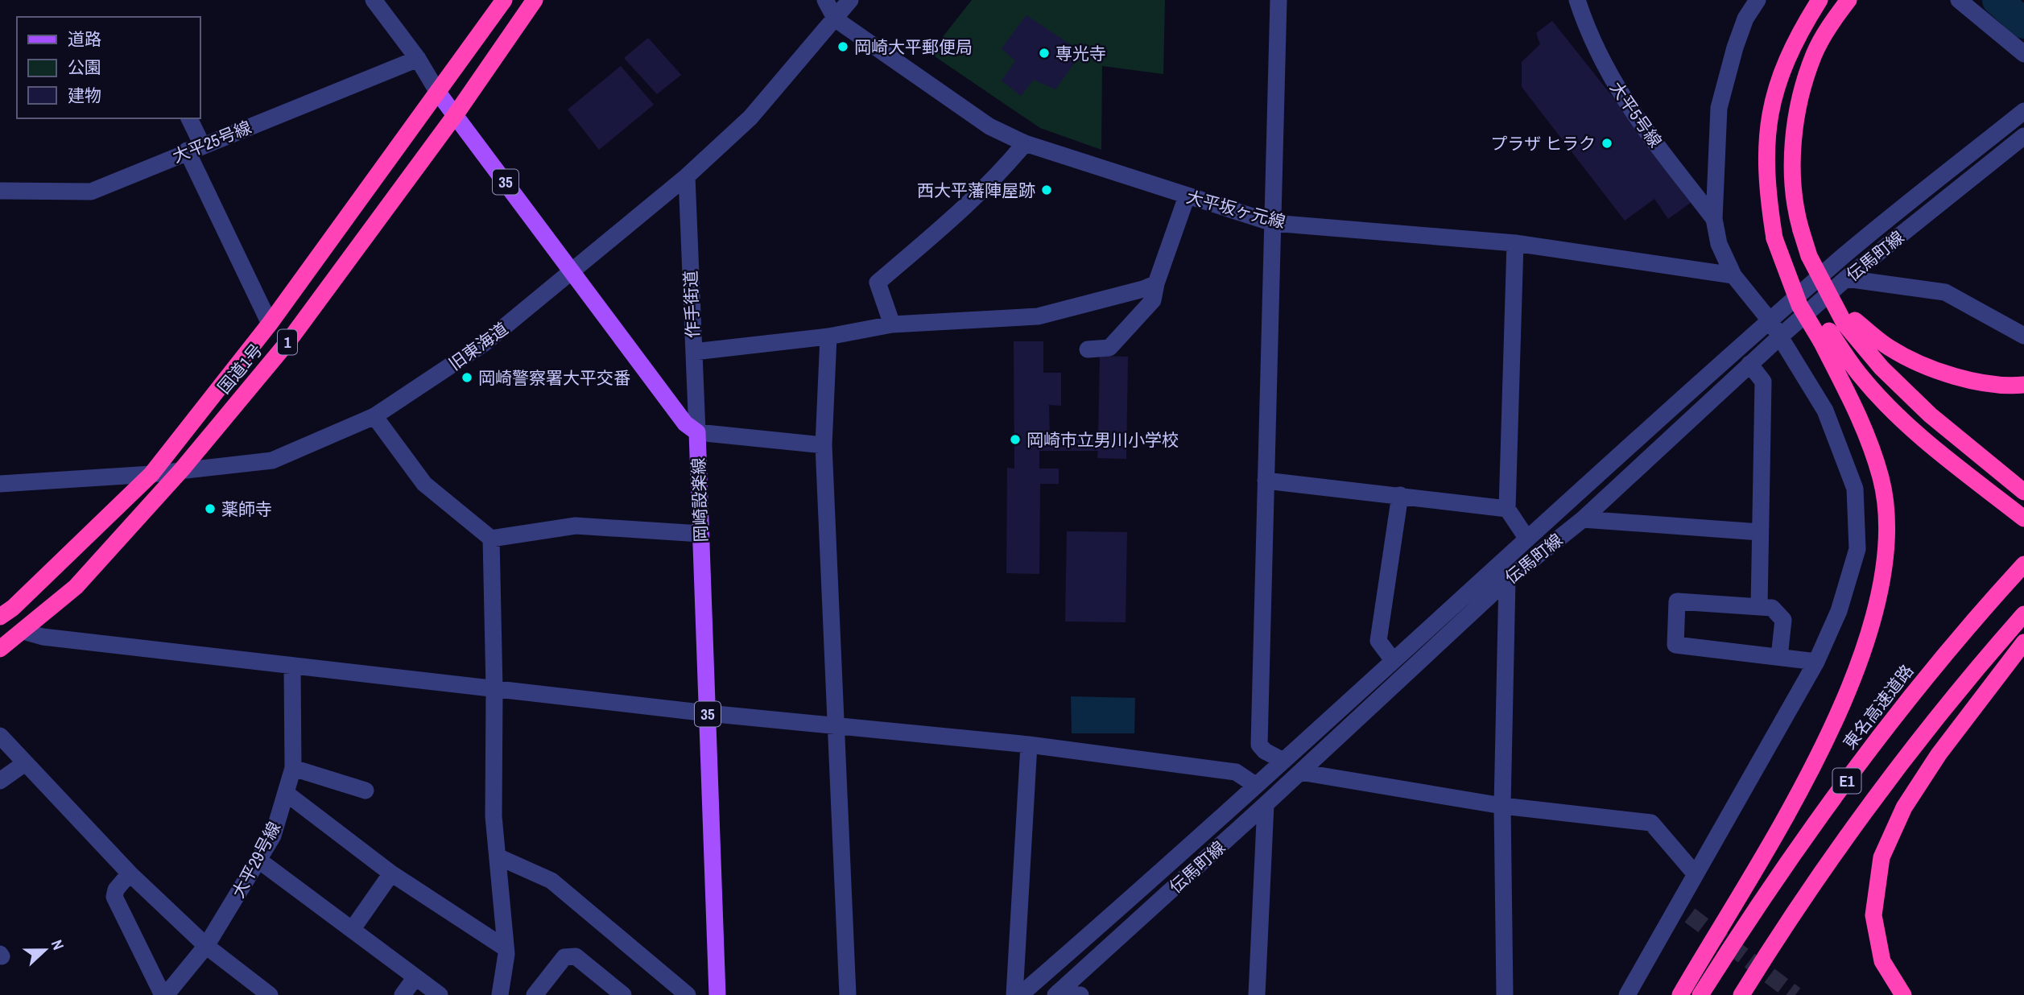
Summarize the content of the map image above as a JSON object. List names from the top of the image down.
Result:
{
  "streets": {
    "highway": [
      "1",
      "国道1号",
      "東名高速道路",
      "E1"
    ],
    "main road": ["35", "岡崎設楽線"],
    "street": [
      "大平5号線",
      "大平25号線",
      "大平坂ヶ元線",
      "伝馬町線",
      "作手街道",
      "旧東海道",
      "大平29号線"
    ]
  },
  "crossings": [
    ["大平坂ヶ元線", "旧東海道"],
    ["作手街道", "旧東海道"],
    ["作手街道", "岡崎設楽線"],
    ["旧東海道", "国道1号"],
    ["旧東海道", "岡崎設楽線"],
    ["国道1号", "岡崎設楽線"]
  ],
  "places": [
    "岡崎大平郵便局",
    "専光寺",
    "プラザ ヒラク",
    "西大平藩陣屋跡",
    "岡崎警察署大平交番",
    "岡崎市立男川小学校",
    "薬師寺"
  ],
  "legend": ["道路", "公園", "建物"],
  "north": "right"
}
